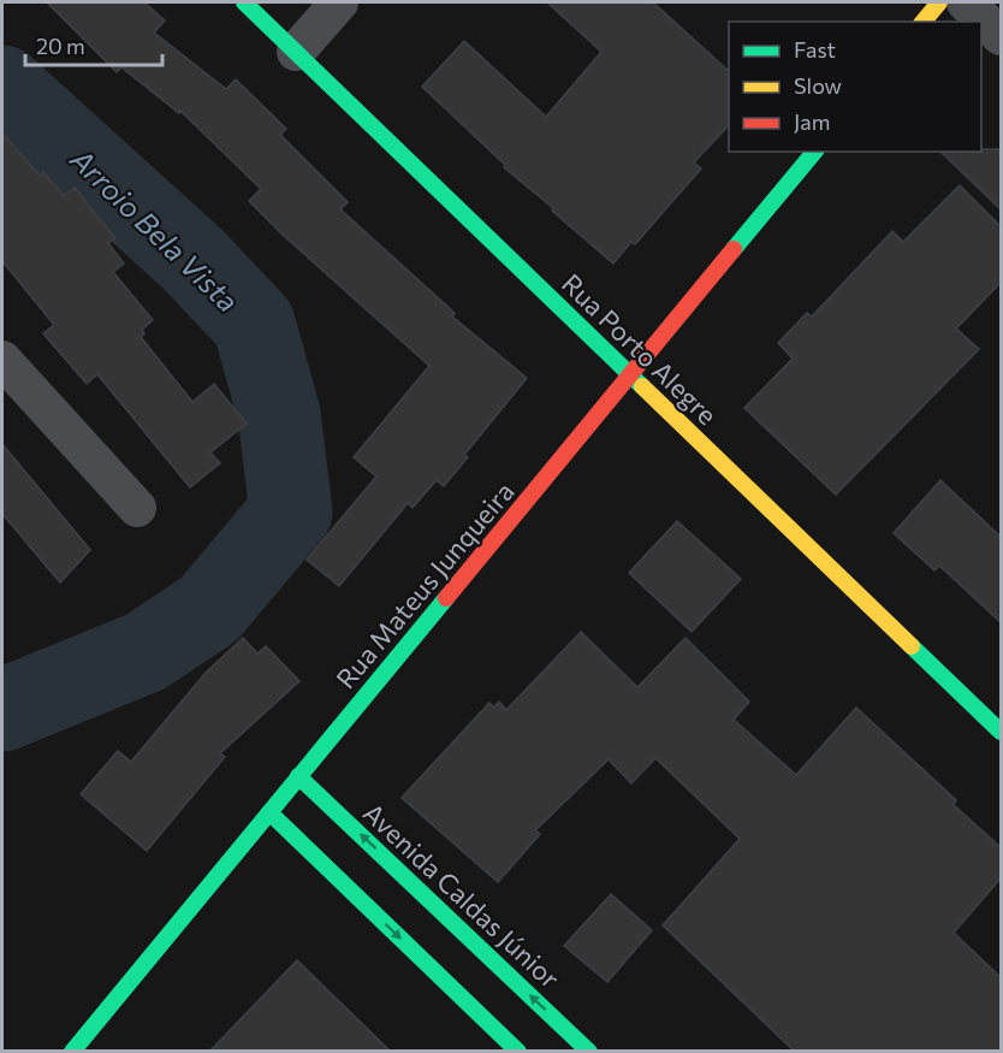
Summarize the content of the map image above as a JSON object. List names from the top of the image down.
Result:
{
  "streets": {
    "main road": ["Rua Porto Alegre", "Rua Mateus Junqueira", "Avenida Caldas Júnior"]
  },
  "crossings": [
    ["Rua Porto Alegre", "Rua Mateus Junqueira"],
    ["Rua Mateus Junqueira", "Avenida Caldas Júnior"]
  ],
  "water": ["Arroio Bela Vista"],
  "legend": ["Fast", "Slow", "Jam"],
  "scale_bar": "20 m"
}
